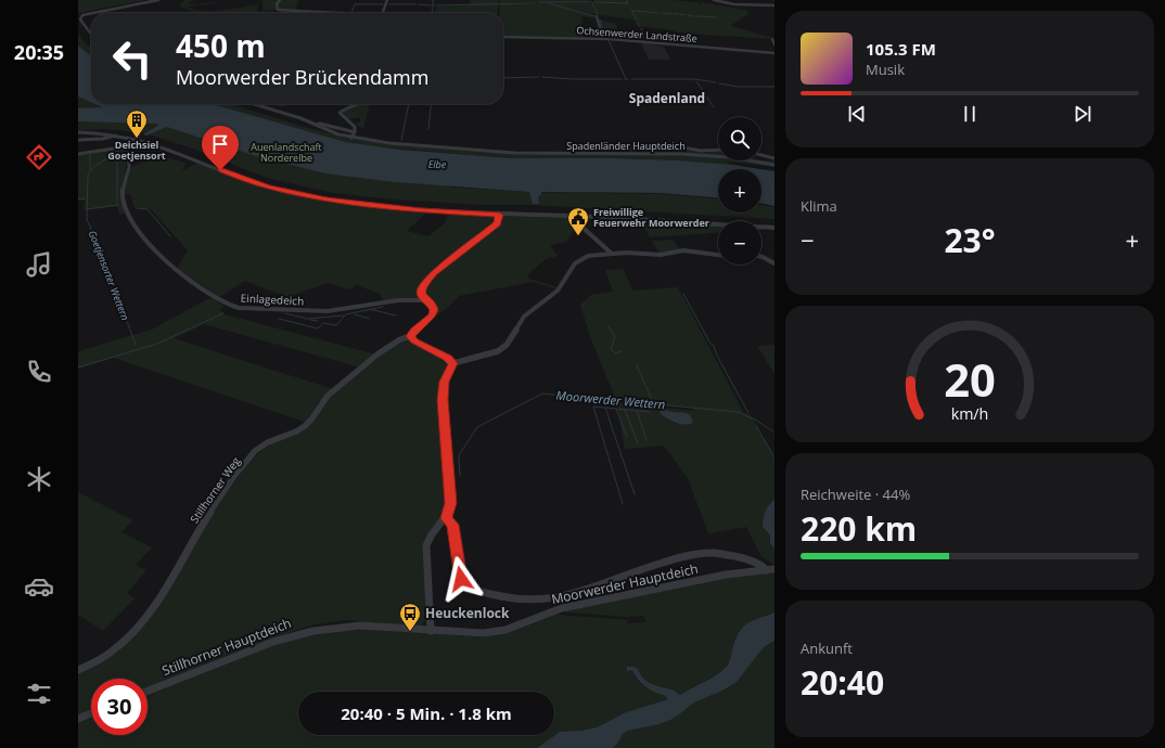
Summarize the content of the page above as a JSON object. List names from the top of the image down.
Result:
{
  "streets": {
    "street": [
      "Ochsenwerder Landstraße",
      "Spadenländer Hauptdeich",
      "Einlagedeich",
      "Stillhorner Weg",
      "Moorwerder Hauptdeich",
      "Stillhorner Hauptdeich"
    ]
  },
  "crossings": [
    ["Einlagedeich", "Stillhorner Weg"],
    ["Moorwerder Hauptdeich", "Stillhorner Hauptdeich"]
  ],
  "districts": ["Spadenland"],
  "water": ["Elbe", "Goetjensorter Wettern", "Moorwerder Wettern"],
  "parks": ["Auenlandschaft Norderelbe"],
  "places": {
    "building": ["Deichsiel Goetjensort"],
    "public building": ["Freiwillige Feuerwehr Moorwerder"],
    "bus stop": ["Heuckenlock"]
  },
  "page": {
    "tabs": "20:35",
    "turn": ["450 m", "Moorwerder Brückendamm"],
    "song": ["105.3 FM", "Musik"],
    "map_buttons": ["+", "−"],
    "tile": [
      "Klima",
      ["Reichweite · 44%", "220 km"],
      ["Ankunft", "20:40"]
    ],
    "heat": ["−", "23°", "+"],
    "limit": "30",
    "trip": "20:40 · 5 Min. · 1.8 km",
    "gauge": ["20", "km/h"]
  }
}
